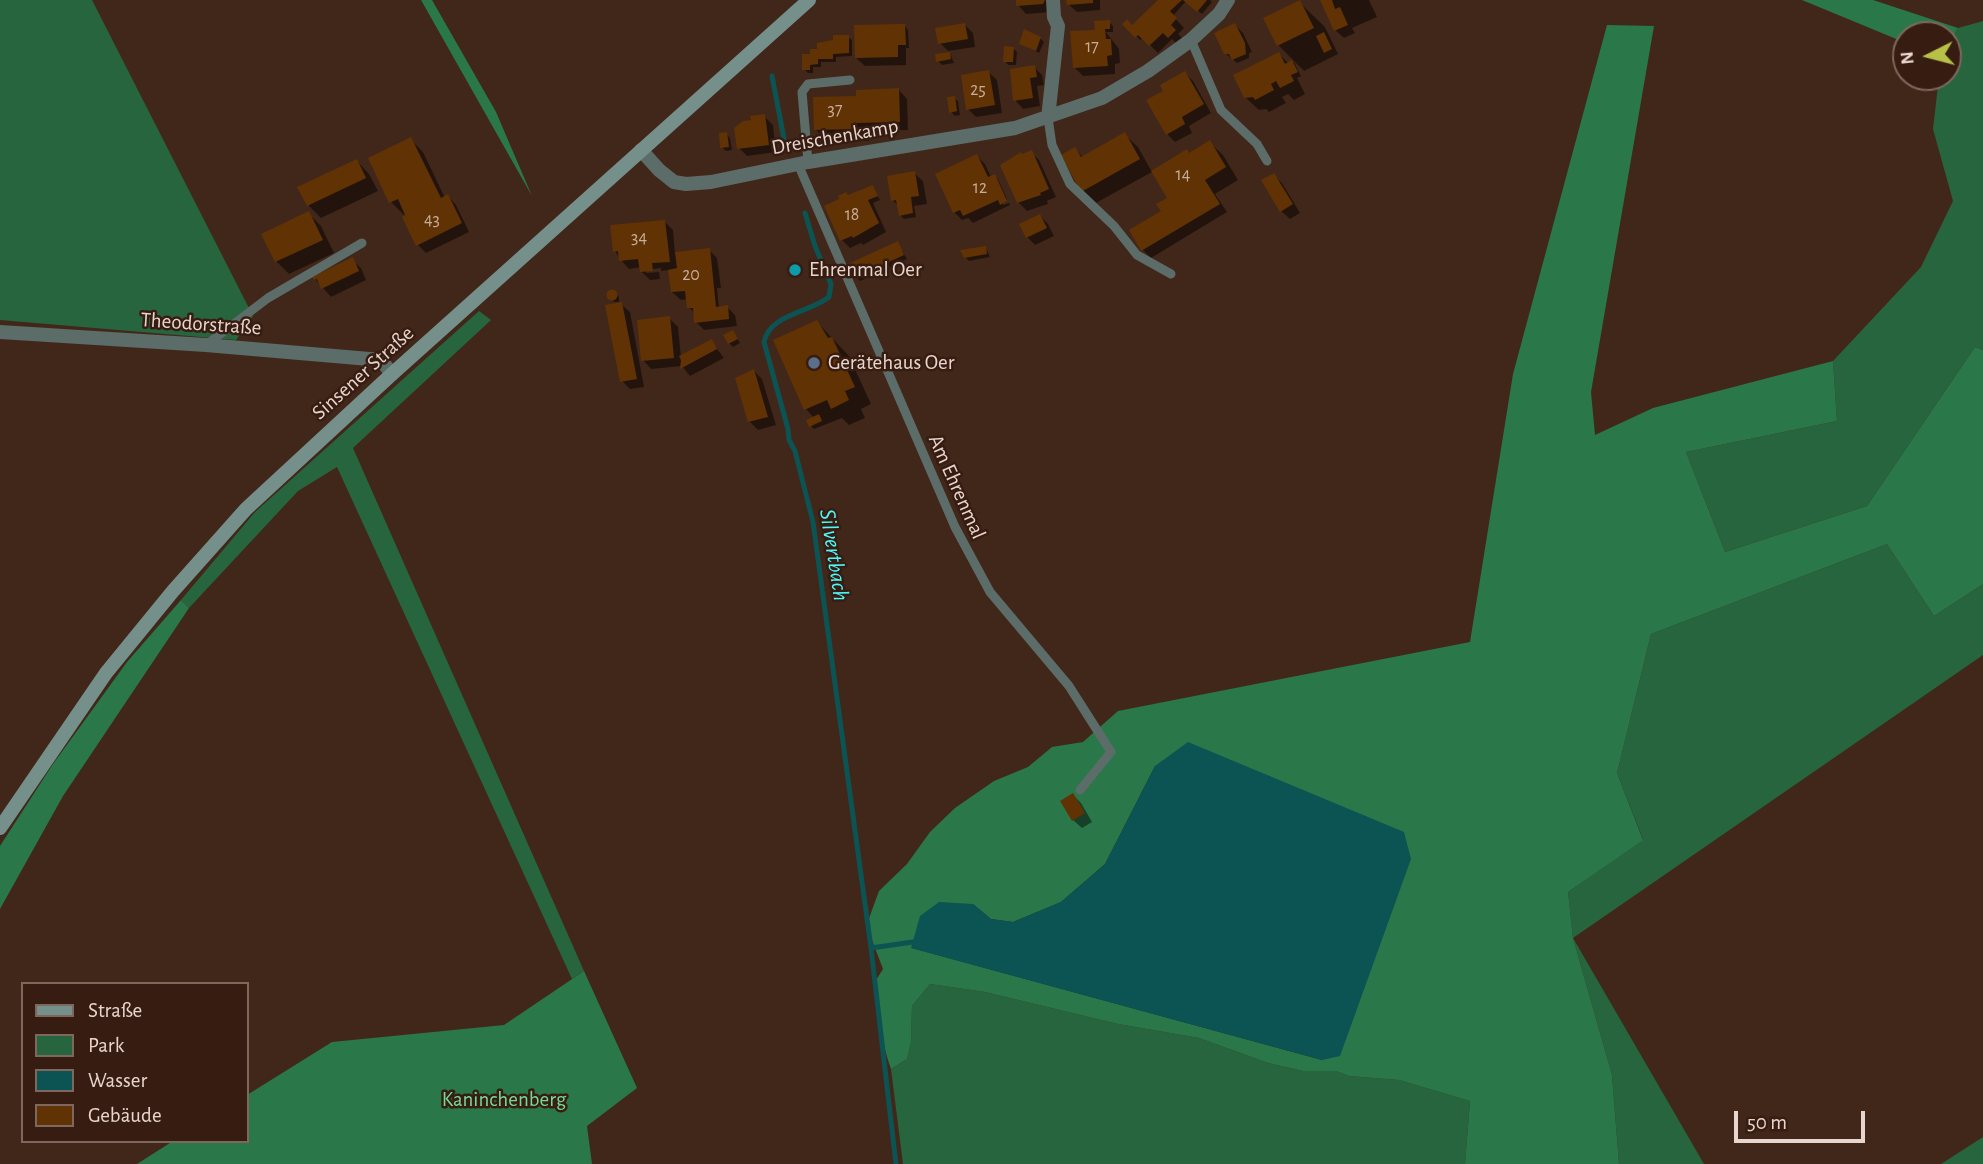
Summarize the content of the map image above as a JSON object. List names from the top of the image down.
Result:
{
  "streets": {
    "main road": ["Sinsener Straße"],
    "street": ["Dreischenkamp", "Theodorstraße"],
    "lane": ["Am Ehrenmal"]
  },
  "crossings": [
    ["Dreischenkamp", "Sinsener Straße"],
    ["Dreischenkamp", "Am Ehrenmal"],
    ["Theodorstraße", "Sinsener Straße"]
  ],
  "water": ["Silvertbach"],
  "parks": ["Kaninchenberg"],
  "places": ["Ehrenmal Oer", "Gerätehaus Oer"],
  "house_numbers": [
    "17",
    "25",
    "37",
    "14",
    "12",
    "18",
    "43",
    "34",
    "20"
  ],
  "legend": [
    "Straße",
    "Park",
    "Wasser",
    "Gebäude"
  ],
  "scale_bar": "50 m",
  "north": "left"
}
